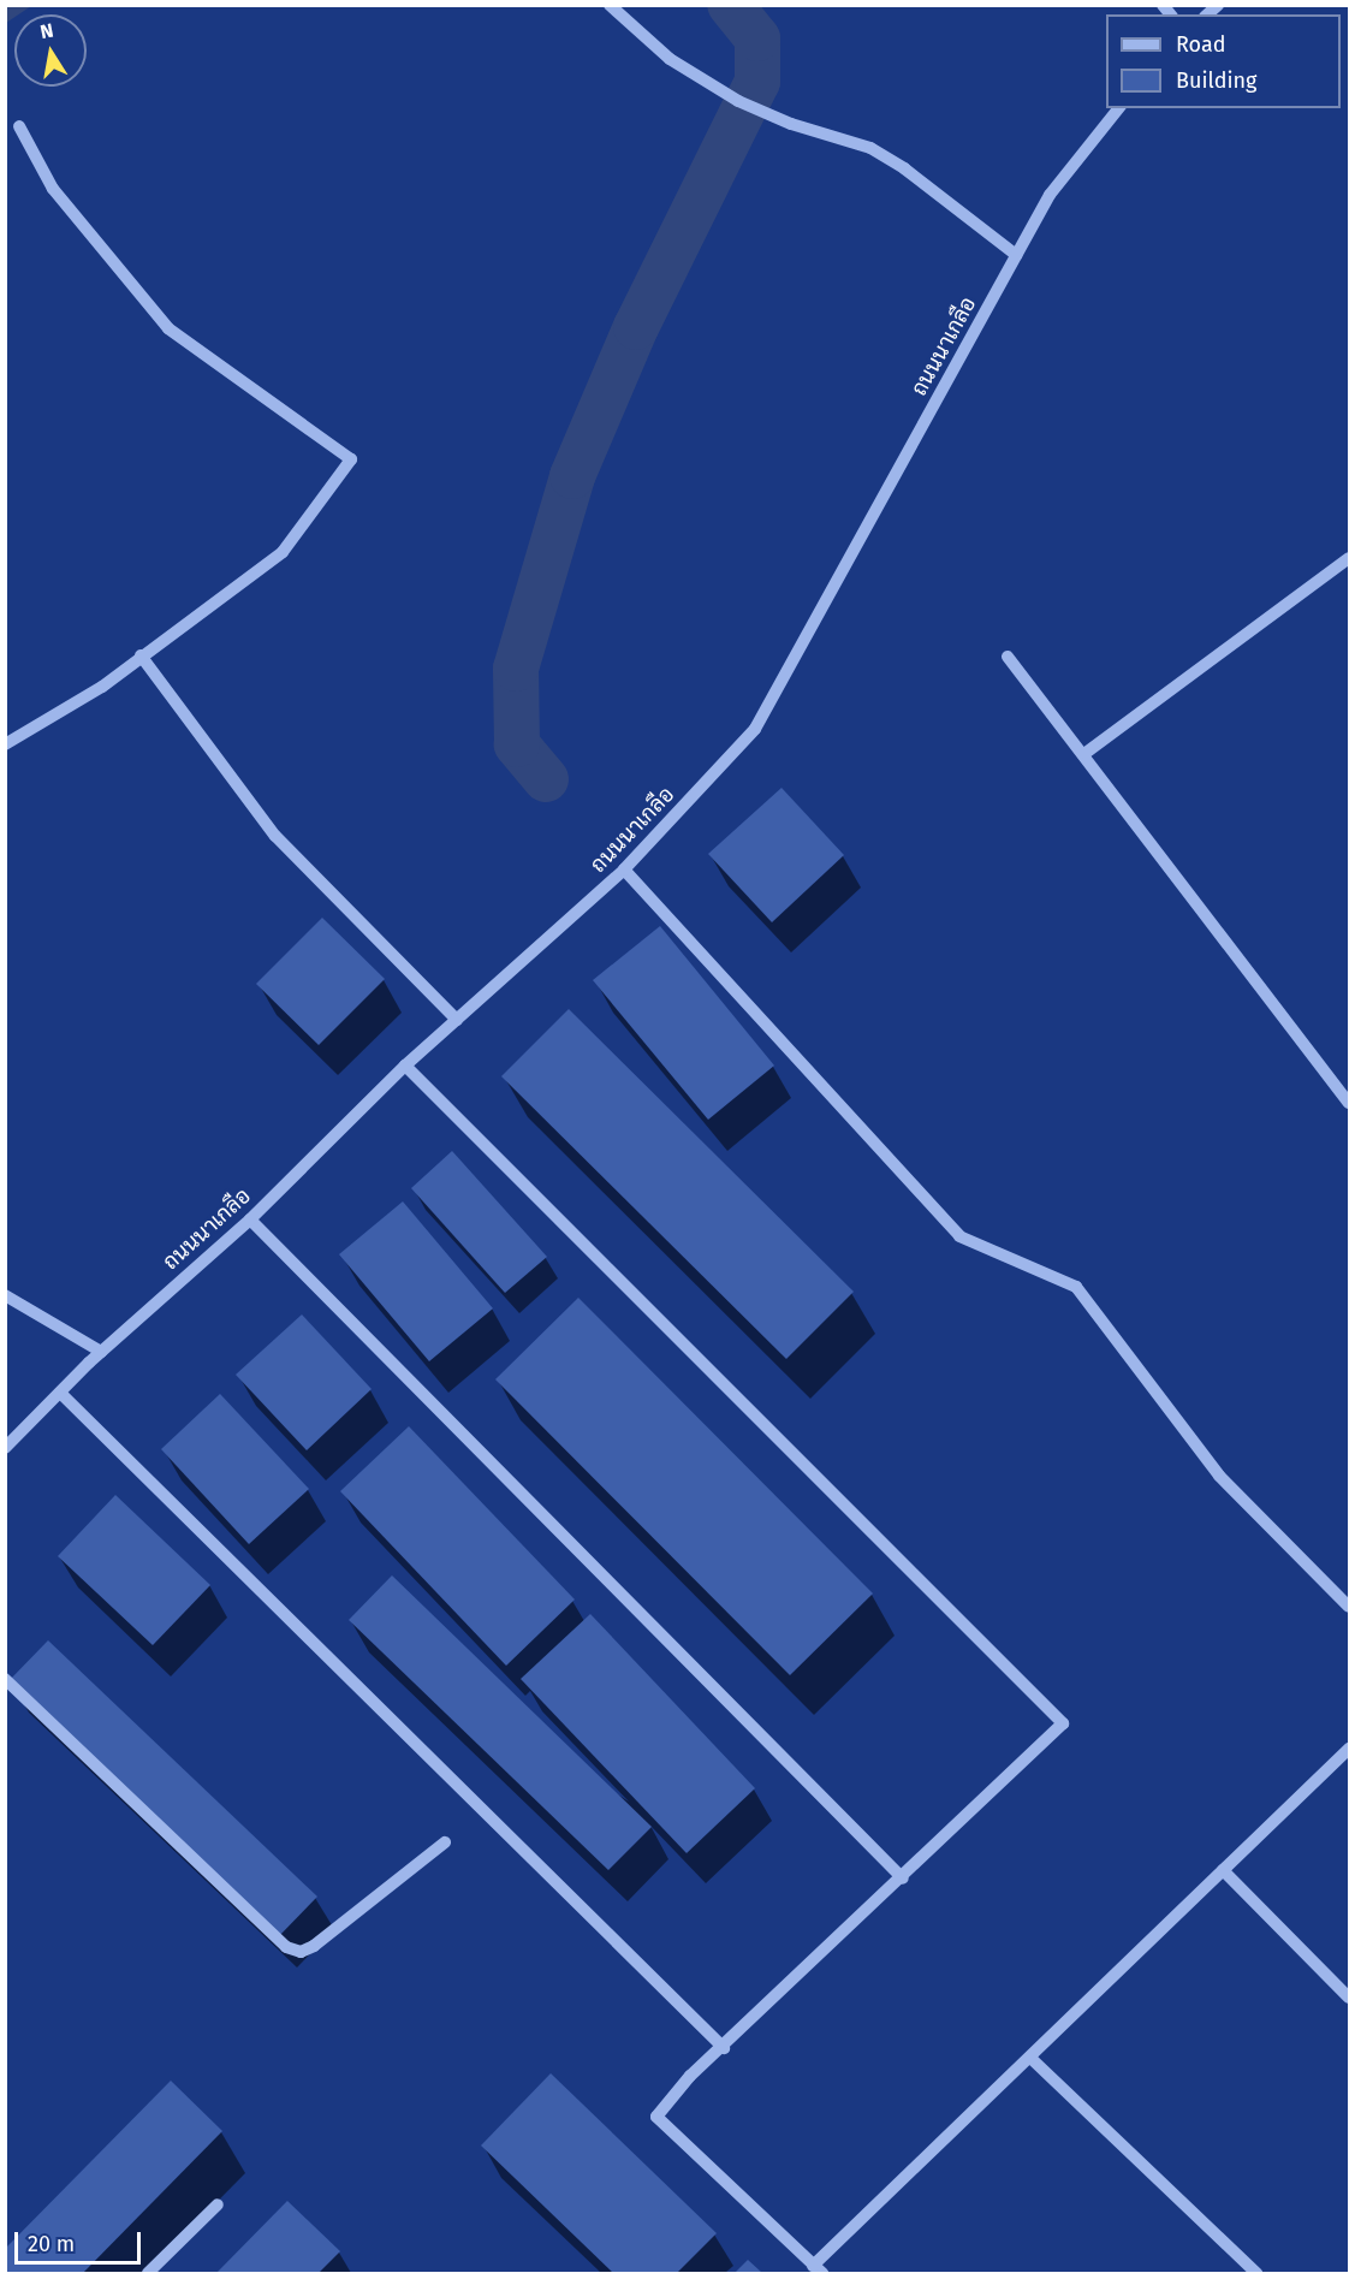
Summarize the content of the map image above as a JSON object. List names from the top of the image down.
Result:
{
  "streets": {
    "street": ["ถนนนาเกลือ"]
  },
  "legend": ["Road", "Building"],
  "scale_bar": "20 m",
  "north": "top"
}
